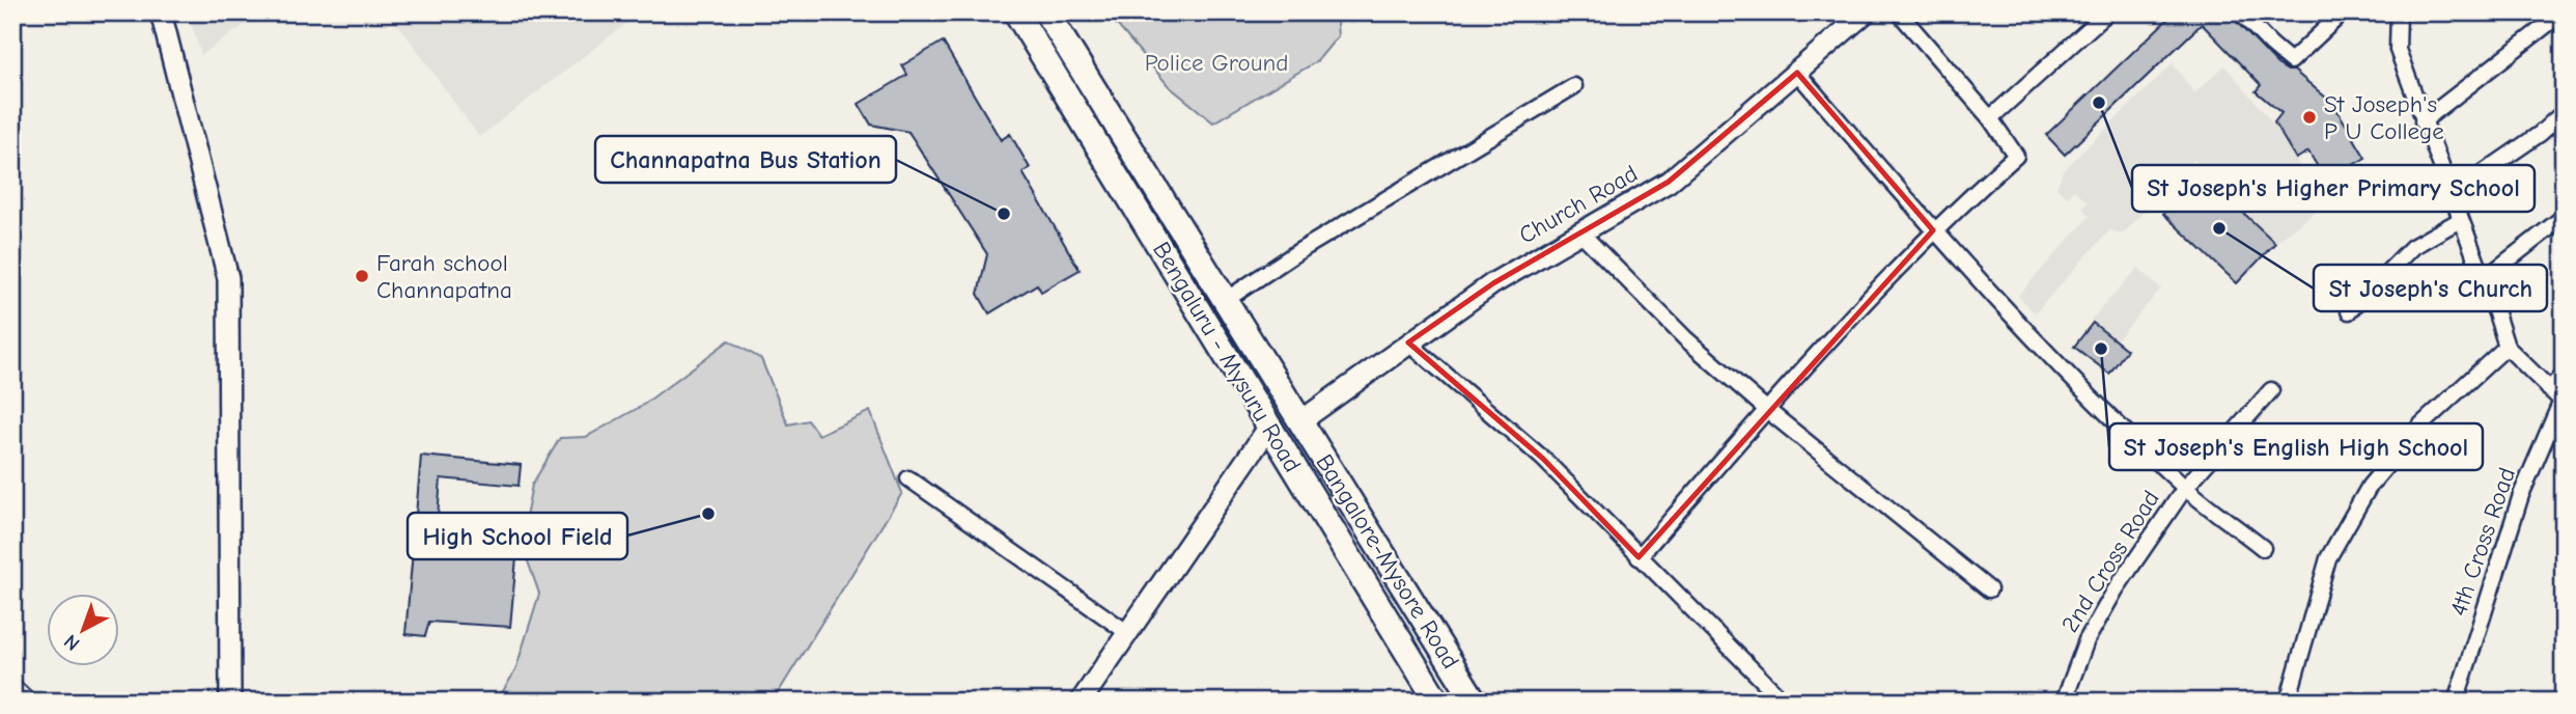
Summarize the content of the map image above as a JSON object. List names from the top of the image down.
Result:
{
  "streets": {
    "main road": ["Bengaluru - Mysuru Road", "Bangalore-Mysore Road"],
    "street": ["Church Road", "4th Cross Road", "2nd Cross Road"]
  },
  "crossings": [
    ["Church Road", "Bengaluru - Mysuru Road"],
    ["Church Road", "Bangalore-Mysore Road"],
    ["Bengaluru - Mysuru Road", "Bangalore-Mysore Road"]
  ],
  "parks": ["Police Ground"],
  "places": [
    "St Joseph's Higher Primary School",
    "St Joseph's P U College",
    "Channapatna Bus Station",
    "St Joseph's Church",
    "Farah school Channapatna",
    "St Joseph's English High School",
    "High School Field"
  ],
  "north": "bottom left"
}
